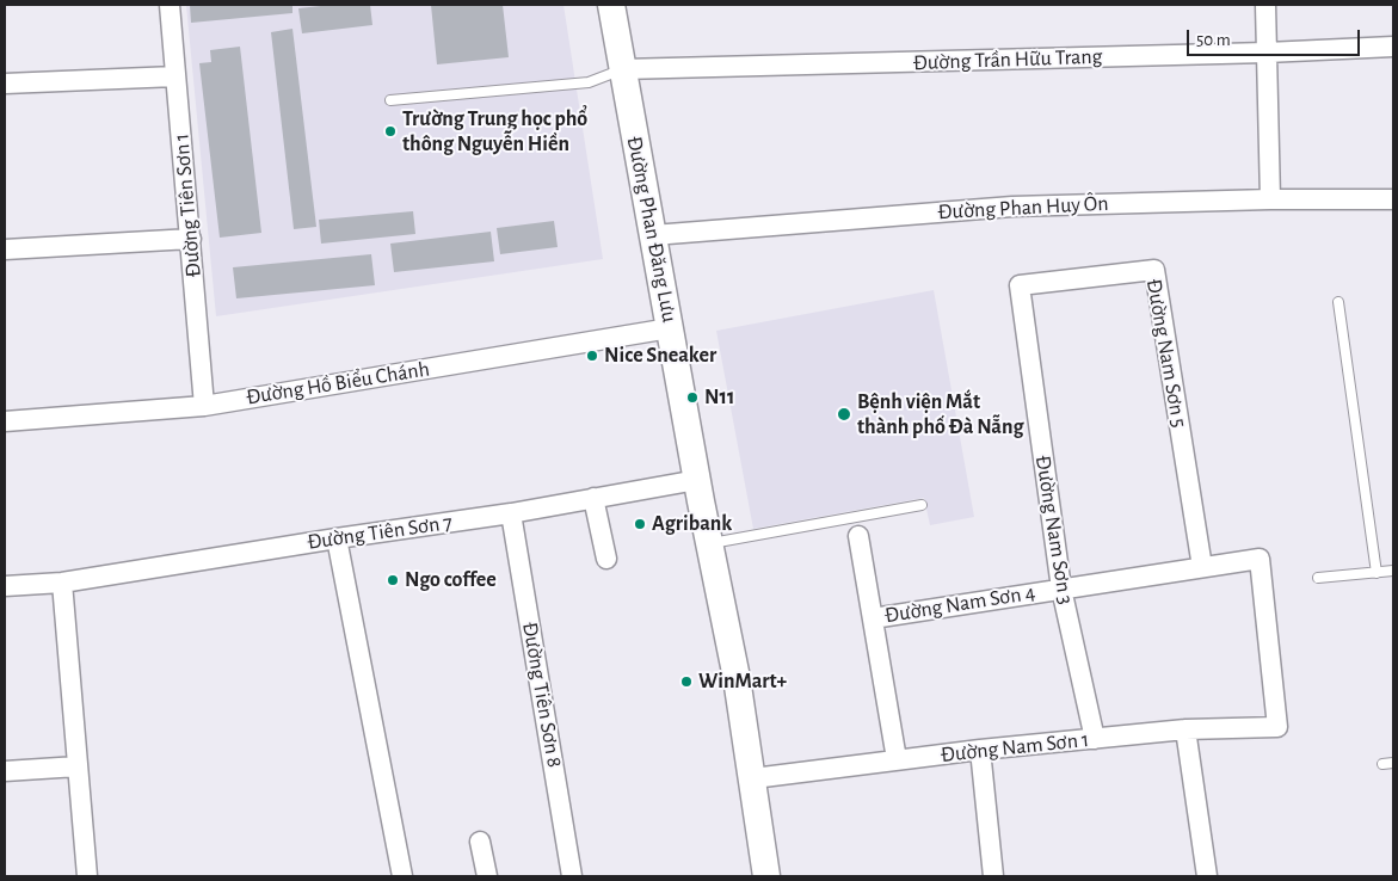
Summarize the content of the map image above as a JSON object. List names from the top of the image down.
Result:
{
  "streets": {
    "street": [
      "Đường Trần Hữu Trang",
      "Đường Tiên Sơn 1",
      "Đường Phan Huy Ôn",
      "Đường Phan Đăng Lưu",
      "Đường Nam Sơn 5",
      "Đường Hồ Biểu Chánh",
      "Đường Nam Sơn 3",
      "Đường Tiên Sơn 7",
      "Đường Nam Sơn 4",
      "Đường Tiên Sơn 8",
      "Đường Nam Sơn 1"
    ]
  },
  "crossings": [
    ["Đường Trần Hữu Trang", "Đường Phan Đăng Lưu"],
    ["Đường Tiên Sơn 1", "Đường Hồ Biểu Chánh"],
    ["Đường Phan Huy Ôn", "Đường Phan Đăng Lưu"],
    ["Đường Phan Đăng Lưu", "Đường Hồ Biểu Chánh"],
    ["Đường Phan Đăng Lưu", "Đường Tiên Sơn 7"],
    ["Đường Phan Đăng Lưu", "Đường Nam Sơn 1"],
    ["Đường Nam Sơn 5", "Đường Nam Sơn 3"],
    ["Đường Nam Sơn 5", "Đường Nam Sơn 4"],
    ["Đường Nam Sơn 3", "Đường Nam Sơn 4"],
    ["Đường Nam Sơn 3", "Đường Nam Sơn 1"],
    ["Đường Tiên Sơn 7", "Đường Tiên Sơn 8"],
    ["Đường Nam Sơn 4", "Đường Nam Sơn 1"]
  ],
  "places": [
    "Trường Trung học phổ thông Nguyễn Hiền",
    "Nice Sneaker",
    "N11",
    "Bệnh viện Mắt thành phố Đà Nẵng",
    "Agribank",
    "Ngo coffee",
    "WinMart+"
  ],
  "scale_bar": "50 m"
}
